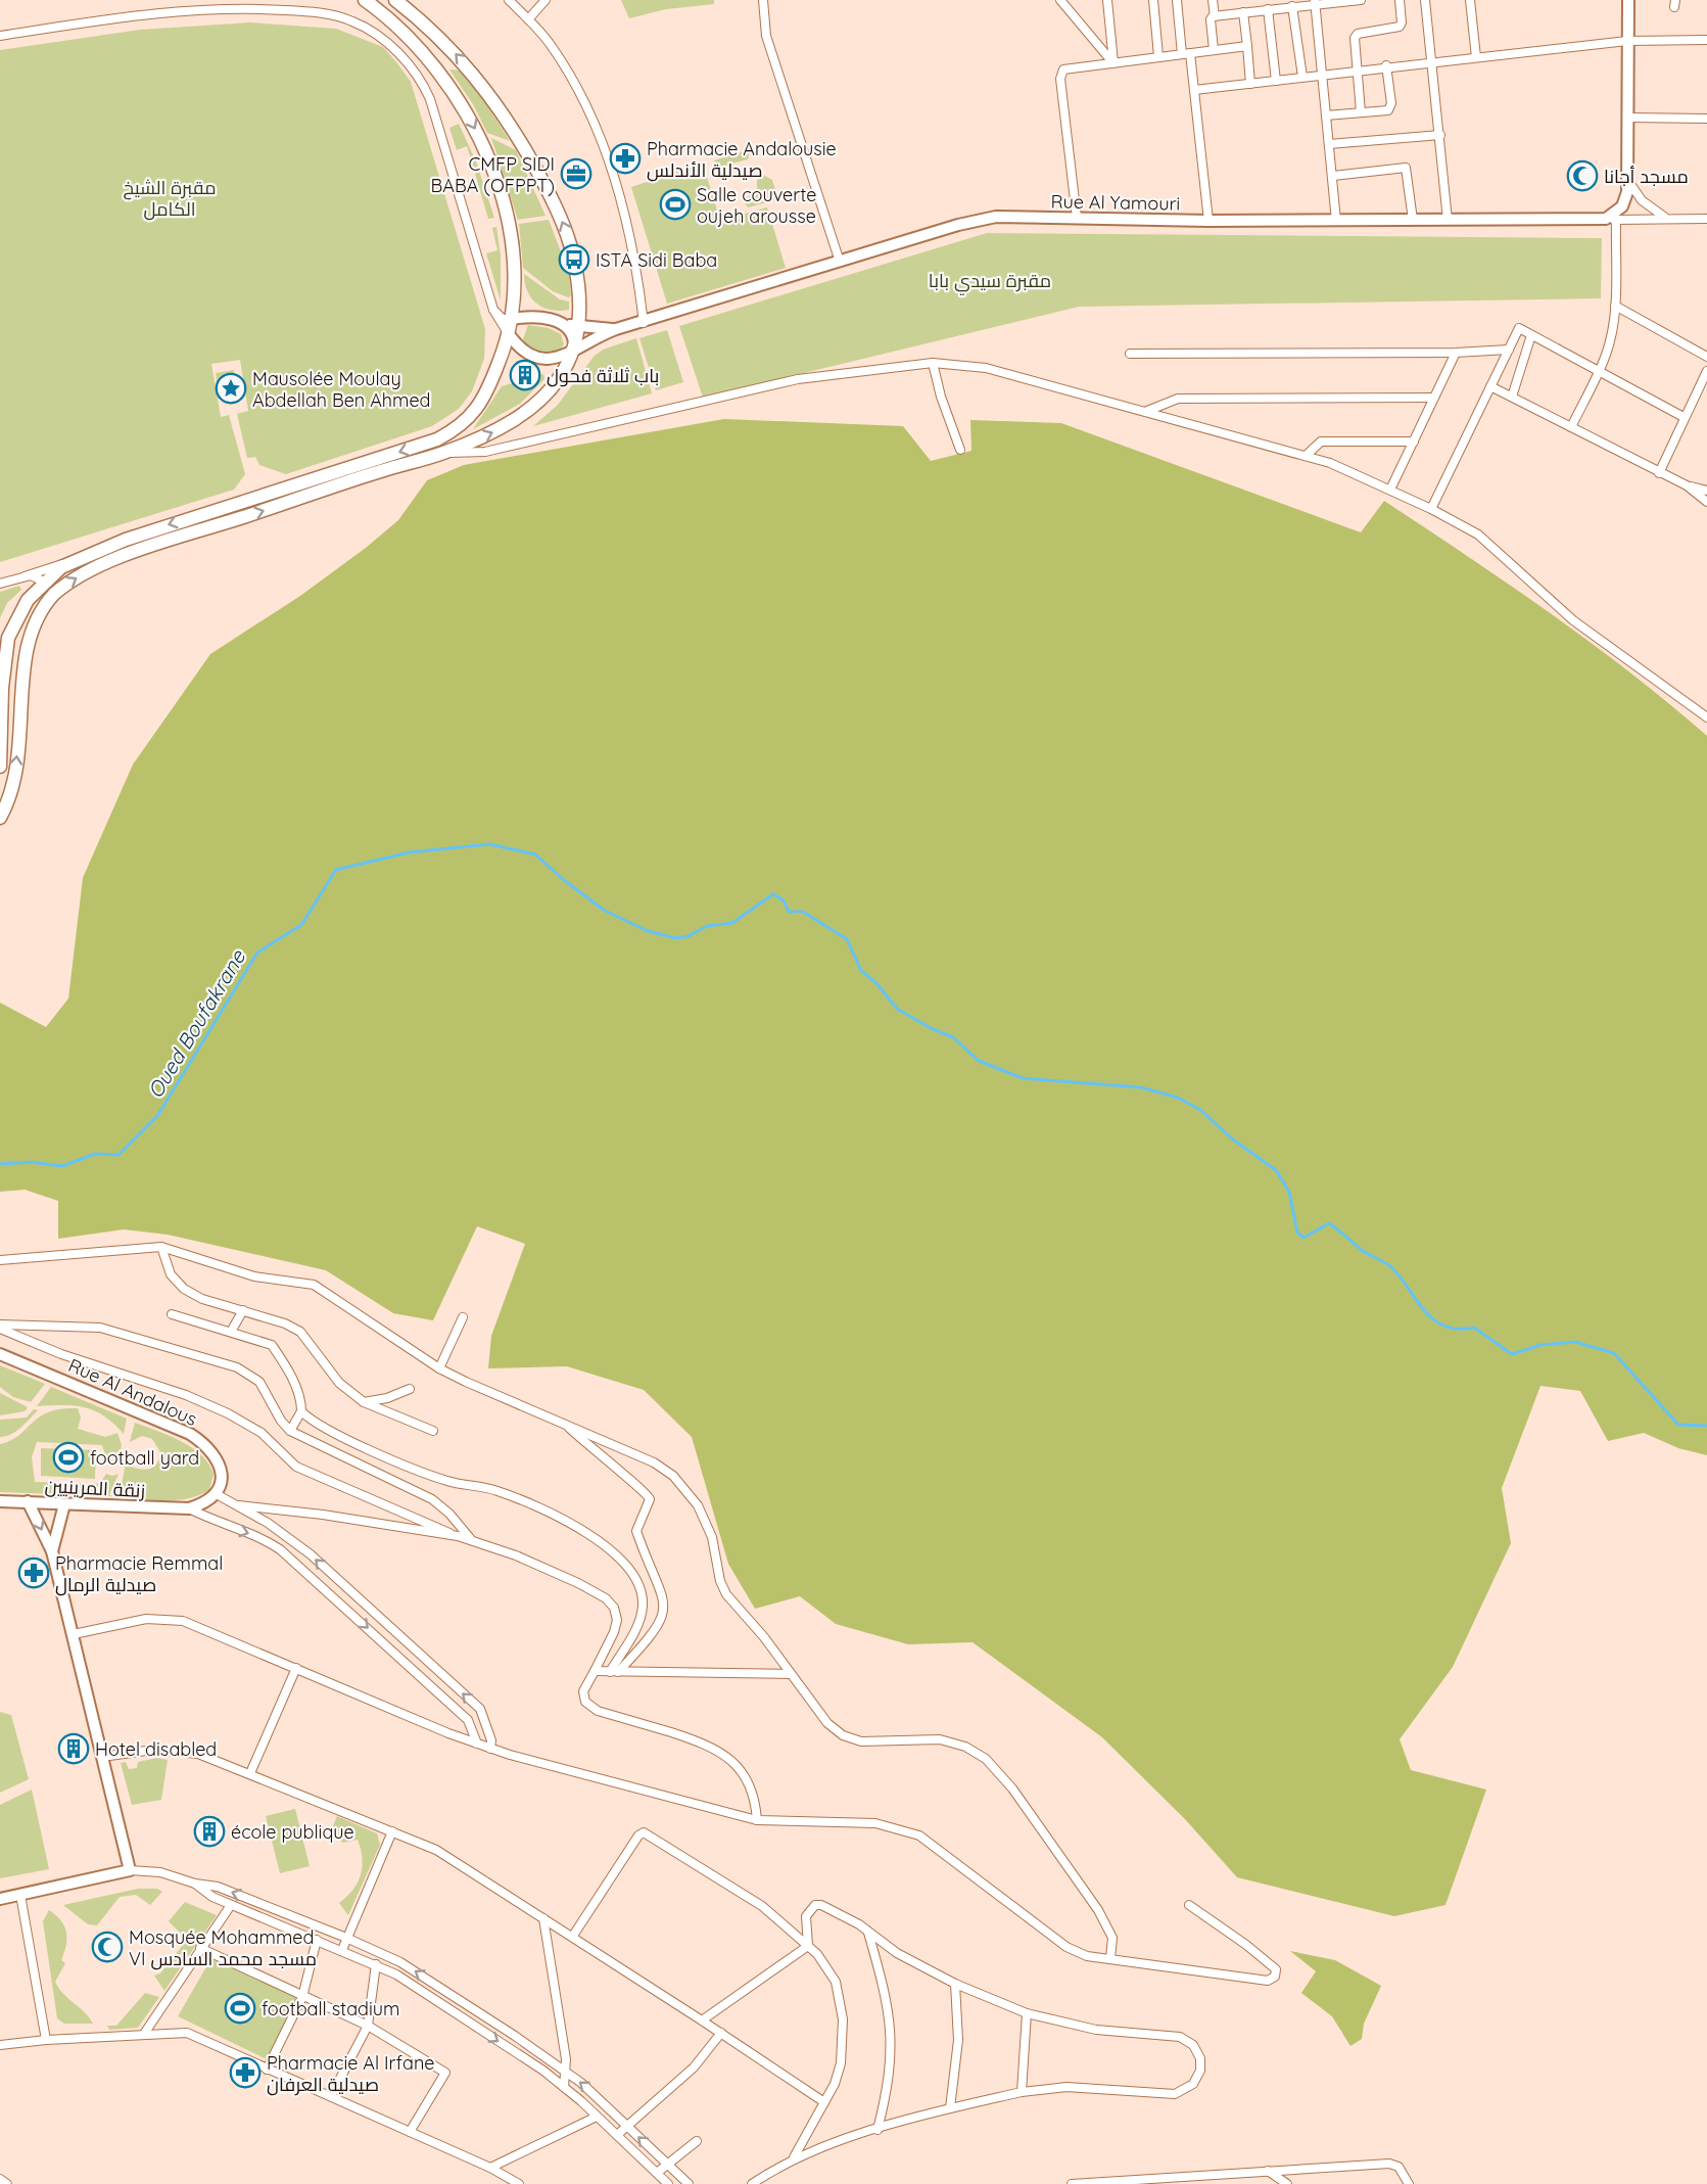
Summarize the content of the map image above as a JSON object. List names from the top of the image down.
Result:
{
  "streets": {
    "street": ["Rue Al Yamouri", "Rue Al Andalous", "زنقة المرينيين"]
  },
  "water": ["Oued Boufakrane"],
  "parks": ["مقبرة الشيخ الكامل", "مقبرة سيدي بابا"],
  "places": {
    "pharmacy": ["Pharmacie Andalousie صيدلية الأندلس", "Pharmacie Remmal صيدلية الرمال", "Pharmacie Al Irfane صيدلية العرفان"],
    "office": ["CMFP SIDI BABA (OFPPT)"],
    "mosque": ["مسجد أجانا", "Mosquée Mohammed VI مسجد محمد السادس"],
    "sports": ["Salle couverte oujeh arousse", "football yard", "football stadium"],
    "bus stop": ["ISTA Sidi Baba"],
    "building": ["باب ثلاثة فحول", "Hotel disabled", "école publique"],
    "place": ["Mausolée Moulay Abdellah Ben Ahmed"]
  }
}
